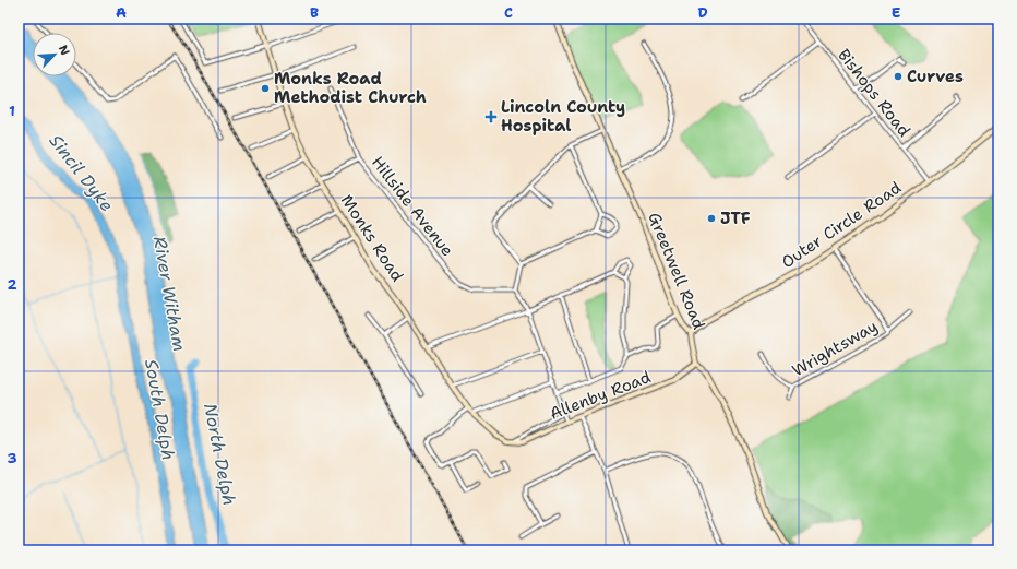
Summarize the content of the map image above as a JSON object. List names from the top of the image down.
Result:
{
  "streets": {
    "main road": [
      "Outer Circle Road",
      "Monks Road",
      "Greetwell Road",
      "Allenby Road"
    ],
    "street": ["Bishops Road", "Hillside Avenue", "Wrightsway"]
  },
  "crossings": [
    ["Bishops Road", "Outer Circle Road"],
    ["Outer Circle Road", "Greetwell Road"],
    ["Outer Circle Road", "Wrightsway"],
    ["Monks Road", "Allenby Road"],
    ["Greetwell Road", "Allenby Road"]
  ],
  "water": [
    "Sincil Dyke",
    "River Witham",
    "South Delph",
    "North Delph"
  ],
  "places": {
    "other": ["Curves", "Monks Road Methodist Church", "JTF"],
    "health": ["Lincoln County Hospital"]
  },
  "north": "top right",
  "grid": {
    "columns": [
      "A",
      "B",
      "C",
      "D",
      "E"
    ],
    "rows": ["1", "2", "3"]
  }
}
